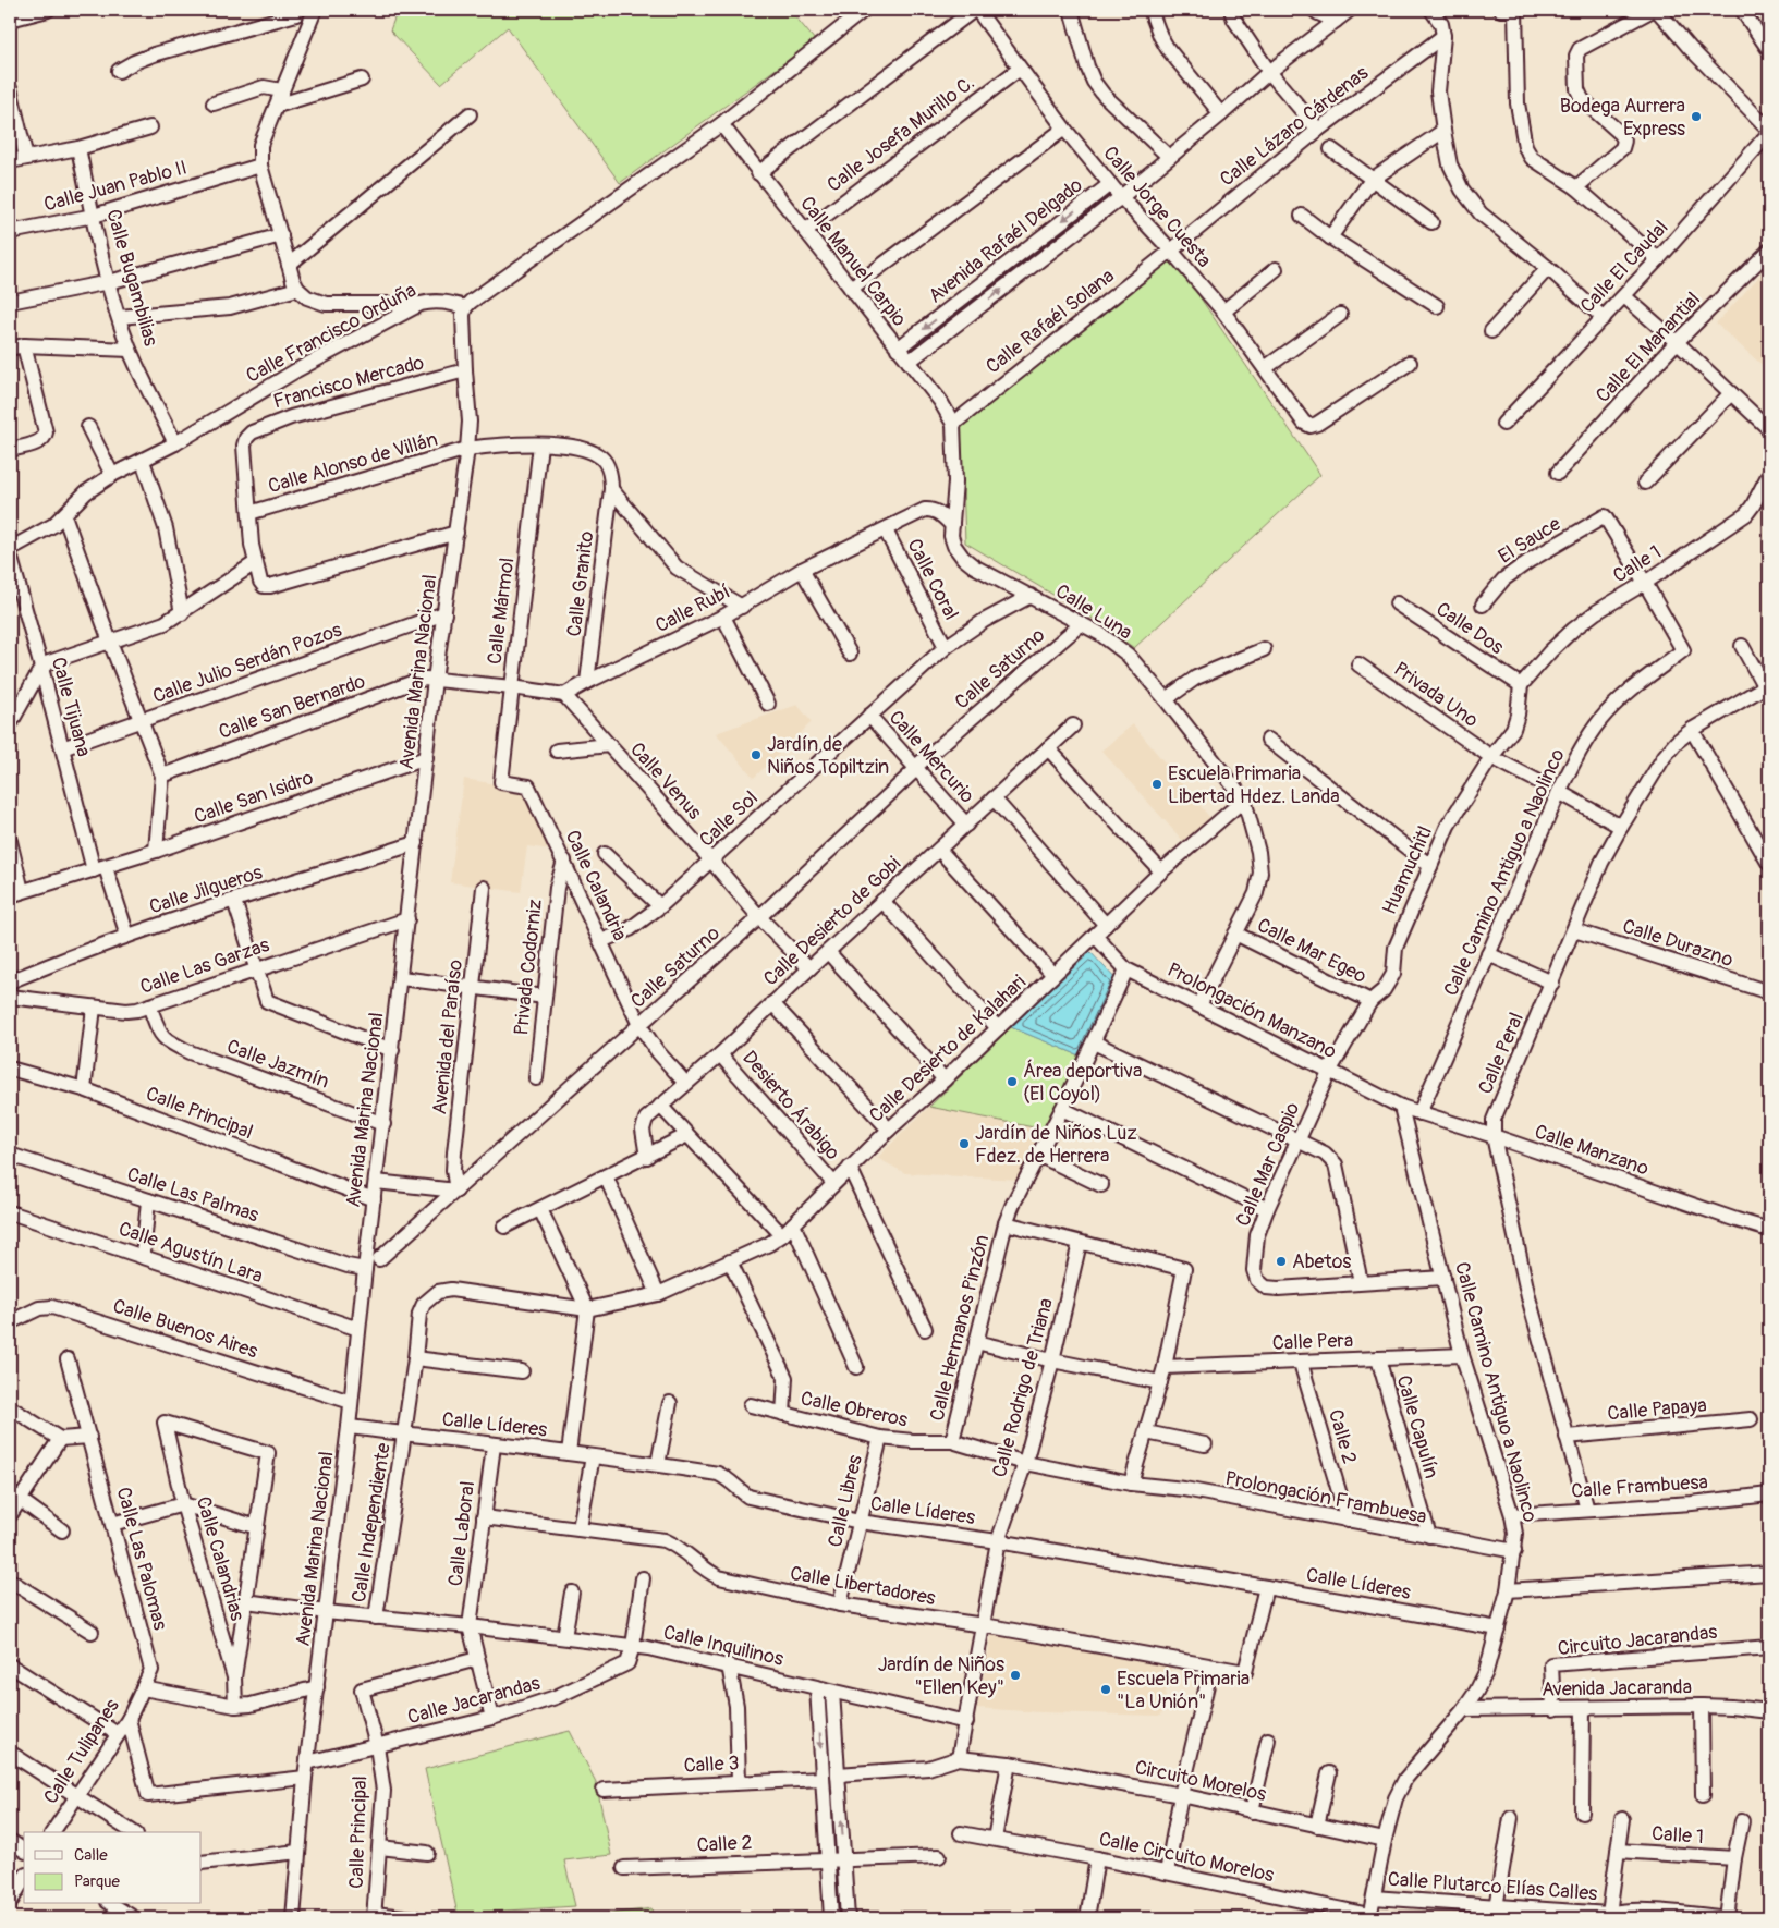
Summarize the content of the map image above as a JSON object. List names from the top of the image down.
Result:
{
  "streets": {
    "street": [
      "Calle Lázaro Cárdenas",
      "Calle Josefa Murillo C.",
      "Calle Juan Pablo II",
      "Calle Jorge Cuesta",
      "Avenida Rafaél Delgado",
      "Calle Manuel Carpio",
      "Calle El Caudal",
      "Calle Bugambilias",
      "Calle Rafaél Solana",
      "Calle Francisco Orduña",
      "Calle El Manantial",
      "Francisco Mercado",
      "Calle Alonso de Villán",
      "El Sauce",
      "Calle 1",
      "Calle Coral",
      "Calle Granito",
      "Calle Rubí",
      "Calle Mármol",
      "Calle Luna",
      "Calle Dos",
      "Calle Julio Serdán Pozos",
      "Calle Saturno",
      "Avenida Marina Nacional",
      "Privada Uno",
      "Calle Tijuana",
      "Calle San Bernardo",
      "Calle Mercurio",
      "Calle Venus",
      "Calle San Isidro",
      "Calle Sol",
      "Huamuchitl",
      "Calle Camino Antiguo a Naolinco",
      "Calle Calandria",
      "Calle Jilgueros",
      "Calle Desierto de Gobi",
      "Calle Durazno",
      "Calle Mar Egeo",
      "Calle Las Garzas",
      "Privada Codorniz",
      "Prolongación Manzano",
      "Avenida del Paraíso",
      "Calle Desierto de Kalahari",
      "Calle Peral",
      "Calle Jazmín",
      "Desierto Árabigo",
      "Calle Principal",
      "Calle Manzano",
      "Calle Mar Caspio",
      "Calle Las Palmas",
      "Calle Agustín Lara",
      "Calle Hermanos Pinzón",
      "Calle Buenos Aires",
      "Calle Pera",
      "Calle Rodrigo de Triana",
      "Calle Obreros",
      "Calle Papaya",
      "Calle Líderes",
      "Calle Capulín",
      "Calle 2",
      "Calle Frambuesa",
      "Prolongación Frambuesa",
      "Calle Libres",
      "Calle Independiente",
      "Calle Laboral",
      "Calle Las Palomas",
      "Calle Calandrias",
      "Calle Libertadores",
      "Circuito Jacarandas",
      "Calle Inquilinos",
      "Avenida Jacaranda",
      "Calle Jacarandas",
      "Calle Tulipanes",
      "Calle 3",
      "Circuito Morelos",
      "Calle Circuito Morelos",
      "Calle Plutarco Elías Calles"
    ]
  },
  "crossings": [
    ["Calle Lázaro Cárdenas", "Calle Jorge Cuesta"],
    ["Calle Lázaro Cárdenas", "Calle Rafaél Solana"],
    ["Calle Josefa Murillo C.", "Calle Jorge Cuesta"],
    ["Calle Josefa Murillo C.", "Calle Manuel Carpio"],
    ["Calle Juan Pablo II", "Calle Bugambilias"],
    ["Calle Jorge Cuesta", "Avenida Rafaél Delgado"],
    ["Calle Jorge Cuesta", "Calle Rafaél Solana"],
    ["Avenida Rafaél Delgado", "Calle Manuel Carpio"],
    ["Calle Manuel Carpio", "Calle Rafaél Solana"],
    ["Calle Manuel Carpio", "Calle Luna"],
    ["Calle Bugambilias", "Calle Francisco Orduña"],
    ["Calle Rafaél Solana", "Calle Luna"],
    ["Calle Francisco Orduña", "Avenida Marina Nacional"],
    ["Francisco Mercado", "Calle Alonso de Villán"],
    ["Francisco Mercado", "Avenida Marina Nacional"],
    ["Calle Alonso de Villán", "Calle Granito"],
    ["Calle Alonso de Villán", "Calle Mármol"],
    ["Calle Alonso de Villán", "Avenida Marina Nacional"],
    ["El Sauce", "Calle 1"],
    ["El Sauce", "Calle Camino Antiguo a Naolinco"],
    ["Calle 1", "Calle Dos"],
    ["Calle 1", "Huamuchitl"],
    ["Calle 1", "Calle Camino Antiguo a Naolinco"],
    ["Calle Coral", "Calle Rubí"],
    ["Calle Coral", "Calle Sol"],
    ["Calle Granito", "Calle Rubí"],
    ["Calle Rubí", "Calle Luna"],
    ["Calle Rubí", "Calle Venus"],
    ["Calle Mármol", "Calle Calandria"],
    ["Calle Luna", "Calle Saturno"],
    ["Calle Luna", "Calle Sol"],
    ["Calle Luna", "Calle Mar Egeo"],
    ["Calle Luna", "Calle Desierto de Kalahari"],
    ["Calle Dos", "Huamuchitl"],
    ["Calle Julio Serdán Pozos", "Avenida Marina Nacional"],
    ["Calle Julio Serdán Pozos", "Calle Tijuana"],
    ["Calle Saturno", "Calle Mercurio"],
    ["Calle Saturno", "Calle Venus"],
    ["Calle Saturno", "Calle Calandria"],
    ["Calle Saturno", "Avenida del Paraíso"],
    ["Avenida Marina Nacional", "Calle San Bernardo"],
    ["Avenida Marina Nacional", "Calle San Isidro"],
    ["Avenida Marina Nacional", "Calle Jilgueros"],
    ["Avenida Marina Nacional", "Calle Las Garzas"],
    ["Avenida Marina Nacional", "Calle Jazmín"],
    ["Avenida Marina Nacional", "Calle Principal"],
    ["Avenida Marina Nacional", "Calle Las Palmas"],
    ["Avenida Marina Nacional", "Calle Agustín Lara"],
    ["Avenida Marina Nacional", "Calle Buenos Aires"],
    ["Avenida Marina Nacional", "Calle Líderes"],
    ["Avenida Marina Nacional", "Calle Inquilinos"],
    ["Avenida Marina Nacional", "Calle Jacarandas"],
    ["Privada Uno", "Huamuchitl"],
    ["Calle Tijuana", "Calle San Isidro"],
    ["Calle Tijuana", "Calle Jilgueros"],
    ["Calle Mercurio", "Calle Sol"],
    ["Calle Mercurio", "Calle Desierto de Gobi"],
    ["Calle Venus", "Calle Sol"],
    ["Calle Venus", "Calle Desierto de Gobi"],
    ["Calle Sol", "Calle Calandria"],
    ["Huamuchitl", "Calle Mar Egeo"],
    ["Huamuchitl", "Prolongación Manzano"],
    ["Huamuchitl", "Calle Mar Caspio"],
    ["Calle Camino Antiguo a Naolinco", "Prolongación Manzano"],
    ["Calle Camino Antiguo a Naolinco", "Calle Manzano"],
    ["Calle Camino Antiguo a Naolinco", "Calle Mar Caspio"],
    ["Calle Camino Antiguo a Naolinco", "Calle Pera"],
    ["Calle Camino Antiguo a Naolinco", "Calle Líderes"],
    ["Calle Camino Antiguo a Naolinco", "Calle Frambuesa"],
    ["Calle Camino Antiguo a Naolinco", "Prolongación Frambuesa"],
    ["Calle Camino Antiguo a Naolinco", "Avenida Jacaranda"],
    ["Calle Camino Antiguo a Naolinco", "Circuito Morelos"],
    ["Calle Camino Antiguo a Naolinco", "Calle Circuito Morelos"],
    ["Calle Camino Antiguo a Naolinco", "Calle Plutarco Elías Calles"],
    ["Calle Calandria", "Calle Desierto de Gobi"],
    ["Calle Calandria", "Privada Codorniz"],
    ["Calle Desierto de Gobi", "Desierto Árabigo"],
    ["Calle Durazno", "Calle Peral"],
    ["Calle Las Garzas", "Calle Jazmín"],
    ["Prolongación Manzano", "Calle Desierto de Kalahari"],
    ["Prolongación Manzano", "Calle Manzano"],
    ["Prolongación Manzano", "Calle Mar Caspio"],
    ["Prolongación Manzano", "Calle Hermanos Pinzón"],
    ["Calle Desierto de Kalahari", "Desierto Árabigo"],
    ["Calle Desierto de Kalahari", "Calle Independiente"],
    ["Calle Peral", "Calle Manzano"],
    ["Calle Peral", "Calle Papaya"],
    ["Calle Peral", "Calle Frambuesa"],
    ["Calle Principal", "Calle Jacarandas"],
    ["Calle Hermanos Pinzón", "Calle Obreros"],
    ["Calle Pera", "Calle Capulín"],
    ["Calle Pera", "Calle 2"],
    ["Calle Rodrigo de Triana", "Calle Obreros"],
    ["Calle Rodrigo de Triana", "Calle Líderes"],
    ["Calle Rodrigo de Triana", "Prolongación Frambuesa"],
    ["Calle Rodrigo de Triana", "Calle Libertadores"],
    ["Calle Rodrigo de Triana", "Calle Inquilinos"],
    ["Calle Rodrigo de Triana", "Circuito Morelos"],
    ["Calle Obreros", "Prolongación Frambuesa"],
    ["Calle Obreros", "Calle Libres"],
    ["Calle Líderes", "Calle Libres"],
    ["Calle Líderes", "Calle Independiente"],
    ["Calle Líderes", "Calle Laboral"],
    ["Calle Líderes", "Calle Libertadores"],
    ["Calle Capulín", "Prolongación Frambuesa"],
    ["Calle 2", "Prolongación Frambuesa"],
    ["Calle Libres", "Calle Libertadores"],
    ["Calle Independiente", "Calle Inquilinos"],
    ["Calle Laboral", "Calle Libertadores"],
    ["Calle Laboral", "Calle Inquilinos"],
    ["Calle Las Palomas", "Calle Tulipanes"],
    ["Circuito Jacarandas", "Avenida Jacaranda"],
    ["Calle Inquilinos", "Calle Jacarandas"]
  ],
  "places": [
    "Bodega Aurrera Express",
    "Jardín de Niños Topiltzin",
    "Escuela Primaria Libertad Hdez. Landa",
    "Área deportiva (El Coyol)",
    "Jardín de Niños Luz Fdez. de Herrera",
    "Abetos",
    "Jardín de Niños \"Ellen Key\"",
    "Escuela Primaria \"La Unión\""
  ],
  "legend": ["Calle", "Parque"]
}
